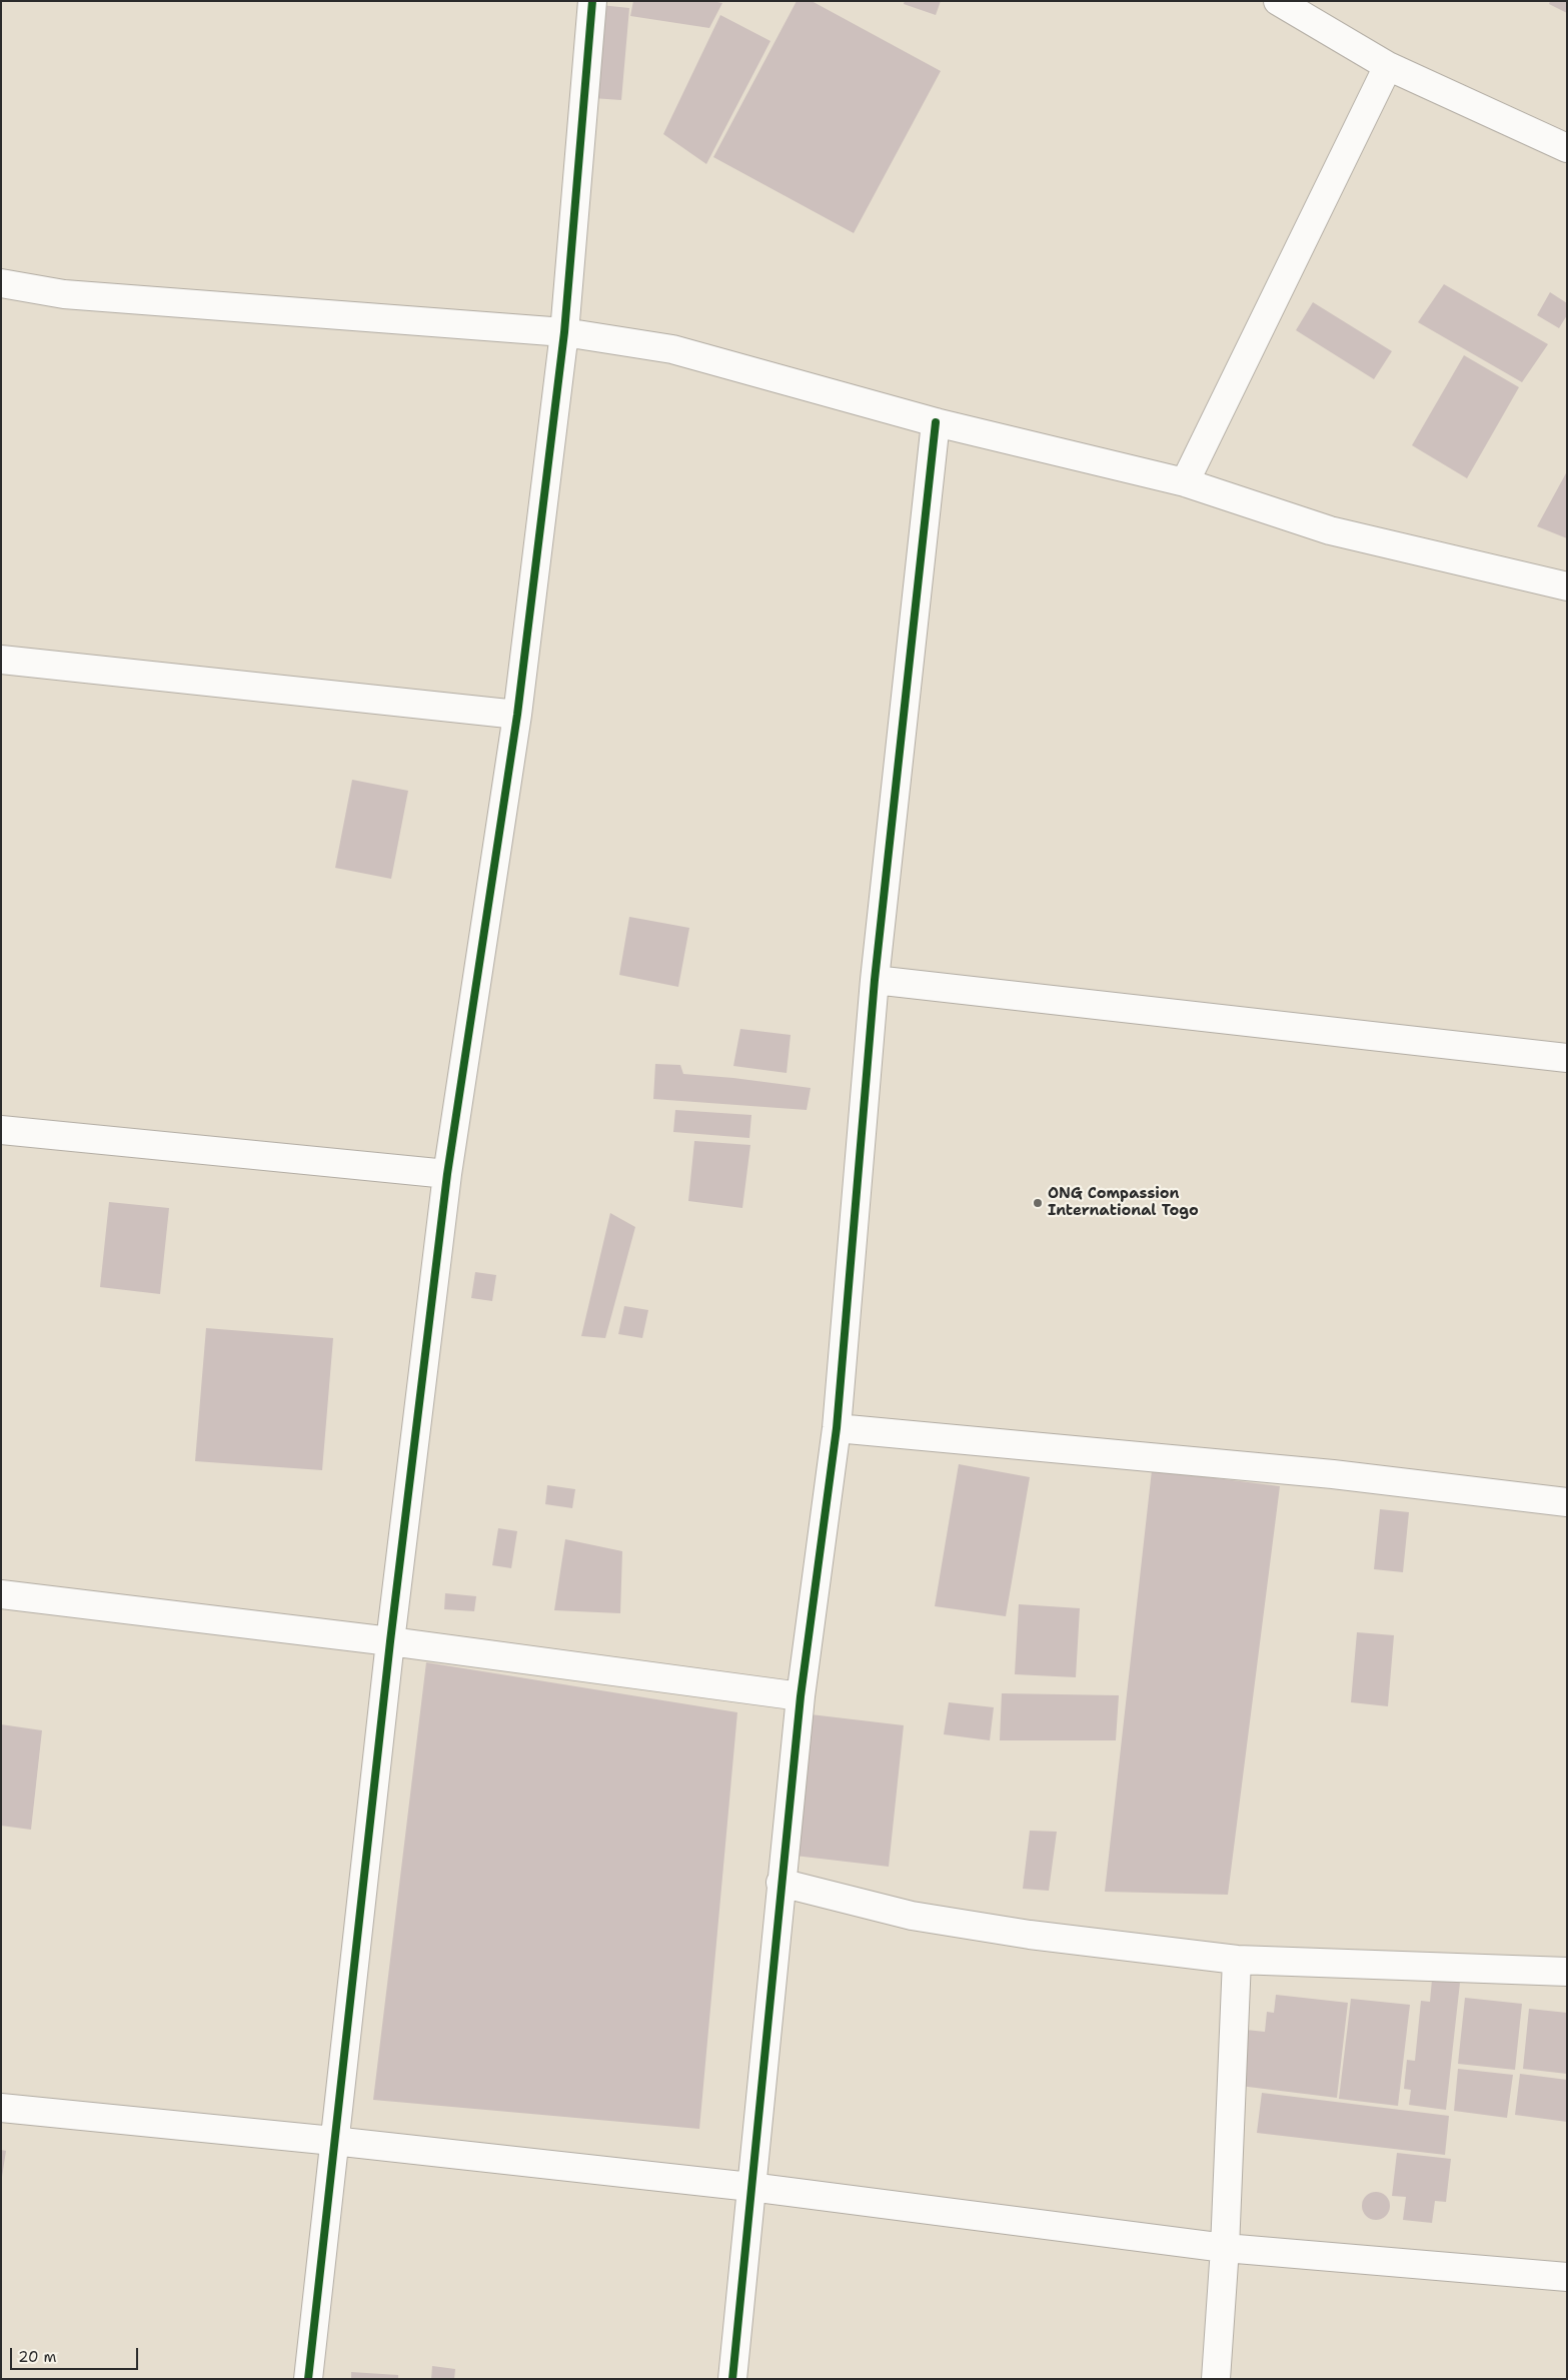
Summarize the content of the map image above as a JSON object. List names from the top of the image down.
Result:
{
  "places": ["ONG Compassion International Togo"],
  "scale_bar": "20 m"
}
